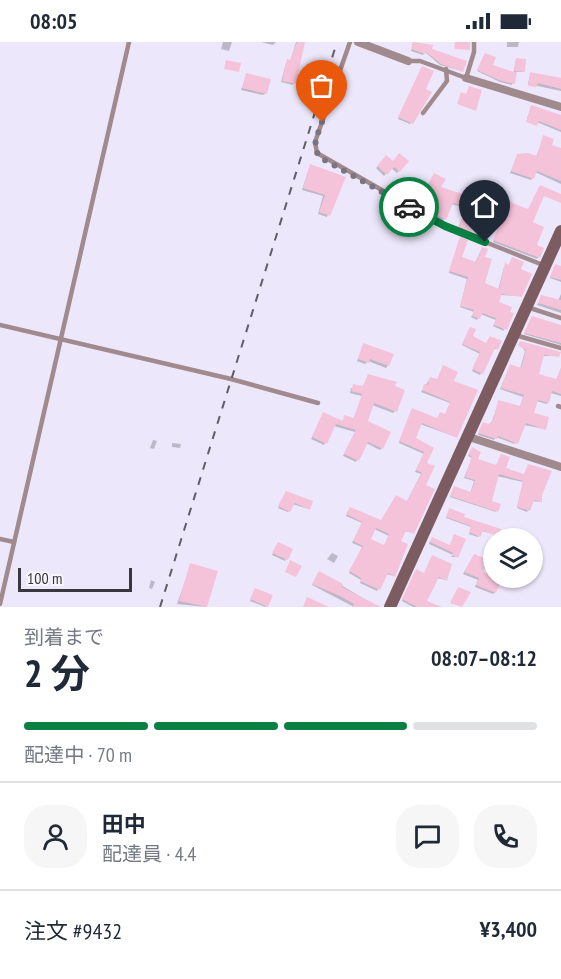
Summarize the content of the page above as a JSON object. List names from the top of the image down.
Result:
{
  "scale_bar": "100 m",
  "page": {
    "status": "08:05",
    "scale": "100 m",
    "heading": ["2 分", "到着まで", "08:07–08:12"],
    "panel": [
      "田中",
      "配達員 · 4.4",
      "注文 #9432",
      "¥3,400"
    ],
    "bar": "配達中 · 70 m"
  }
}
